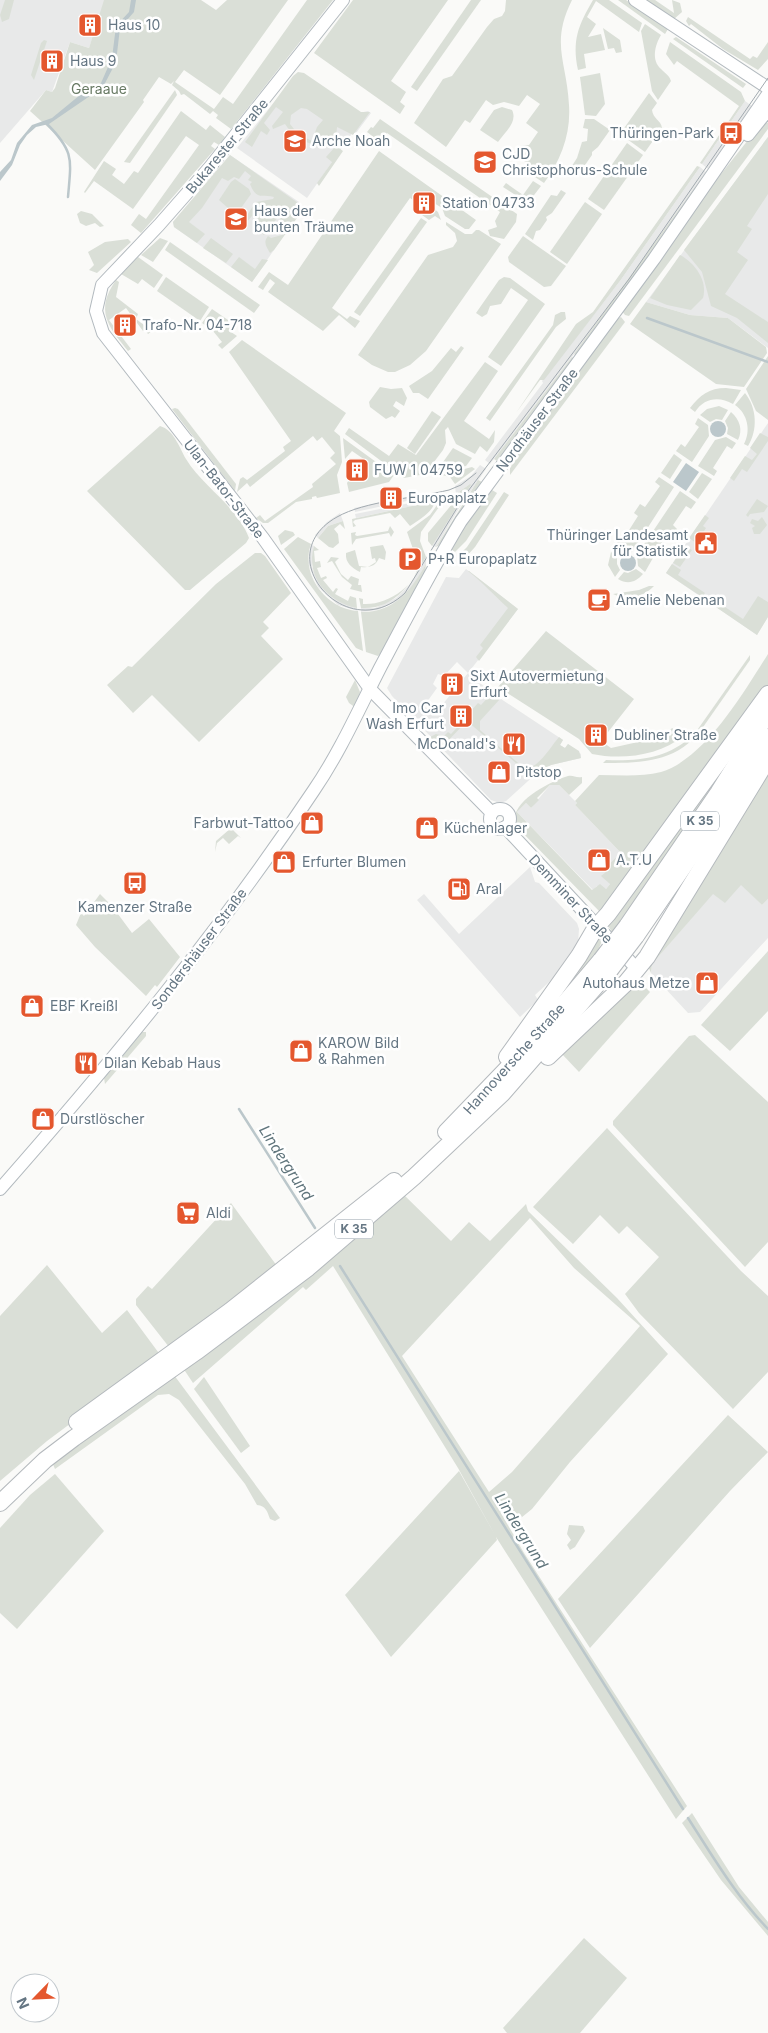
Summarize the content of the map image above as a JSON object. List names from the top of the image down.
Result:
{
  "streets": {
    "highway": ["K 35", "Hannoversche Straße"],
    "street": [
      "Bukarester Straße",
      "Nordhäuser Straße",
      "Ulan-Bator-Straße",
      "Demminer Straße",
      "Sondershäuser Straße"
    ]
  },
  "crossings": [
    ["Bukarester Straße", "Ulan-Bator-Straße"],
    ["Nordhäuser Straße", "Ulan-Bator-Straße"],
    ["Nordhäuser Straße", "Demminer Straße"],
    ["Nordhäuser Straße", "Sondershäuser Straße"],
    ["Ulan-Bator-Straße", "Demminer Straße"],
    ["Ulan-Bator-Straße", "Sondershäuser Straße"],
    ["K 35", "Hannoversche Straße"],
    ["Demminer Straße", "Sondershäuser Straße"]
  ],
  "water": ["Lindergrund"],
  "parks": ["Geraaue"],
  "places": {
    "building": [
      "Haus 10",
      "Haus 9",
      "Station 04733",
      "Trafo-Nr. 04-718",
      "FUW 1 04759",
      "Europaplatz",
      "Sixt Autovermietung Erfurt",
      "Imo Car Wash Erfurt",
      "Dubliner Straße"
    ],
    "bus stop": ["Thüringen-Park", "Kamenzer Straße"],
    "school or university": ["Arche Noah", "CJD Christophorus-Schule", "Haus der bunten Träume"],
    "public building": ["Thüringer Landesamt für Statistik"],
    "parking": ["P+R Europaplatz"],
    "cafe": ["Amelie Nebenan"],
    "restaurant": ["McDonald's", "Dilan Kebab Haus"],
    "shop": [
      "Pitstop",
      "Farbwut-Tattoo",
      "Küchenlager",
      "A.T.U",
      "Erfurter Blumen",
      "Autohaus Metze",
      "EBF Kreißl",
      "KAROW Bild & Rahmen",
      "Durstlöscher"
    ],
    "fuel station": ["Aral"],
    "supermarket": ["Aldi"]
  },
  "north": "bottom left"
}
